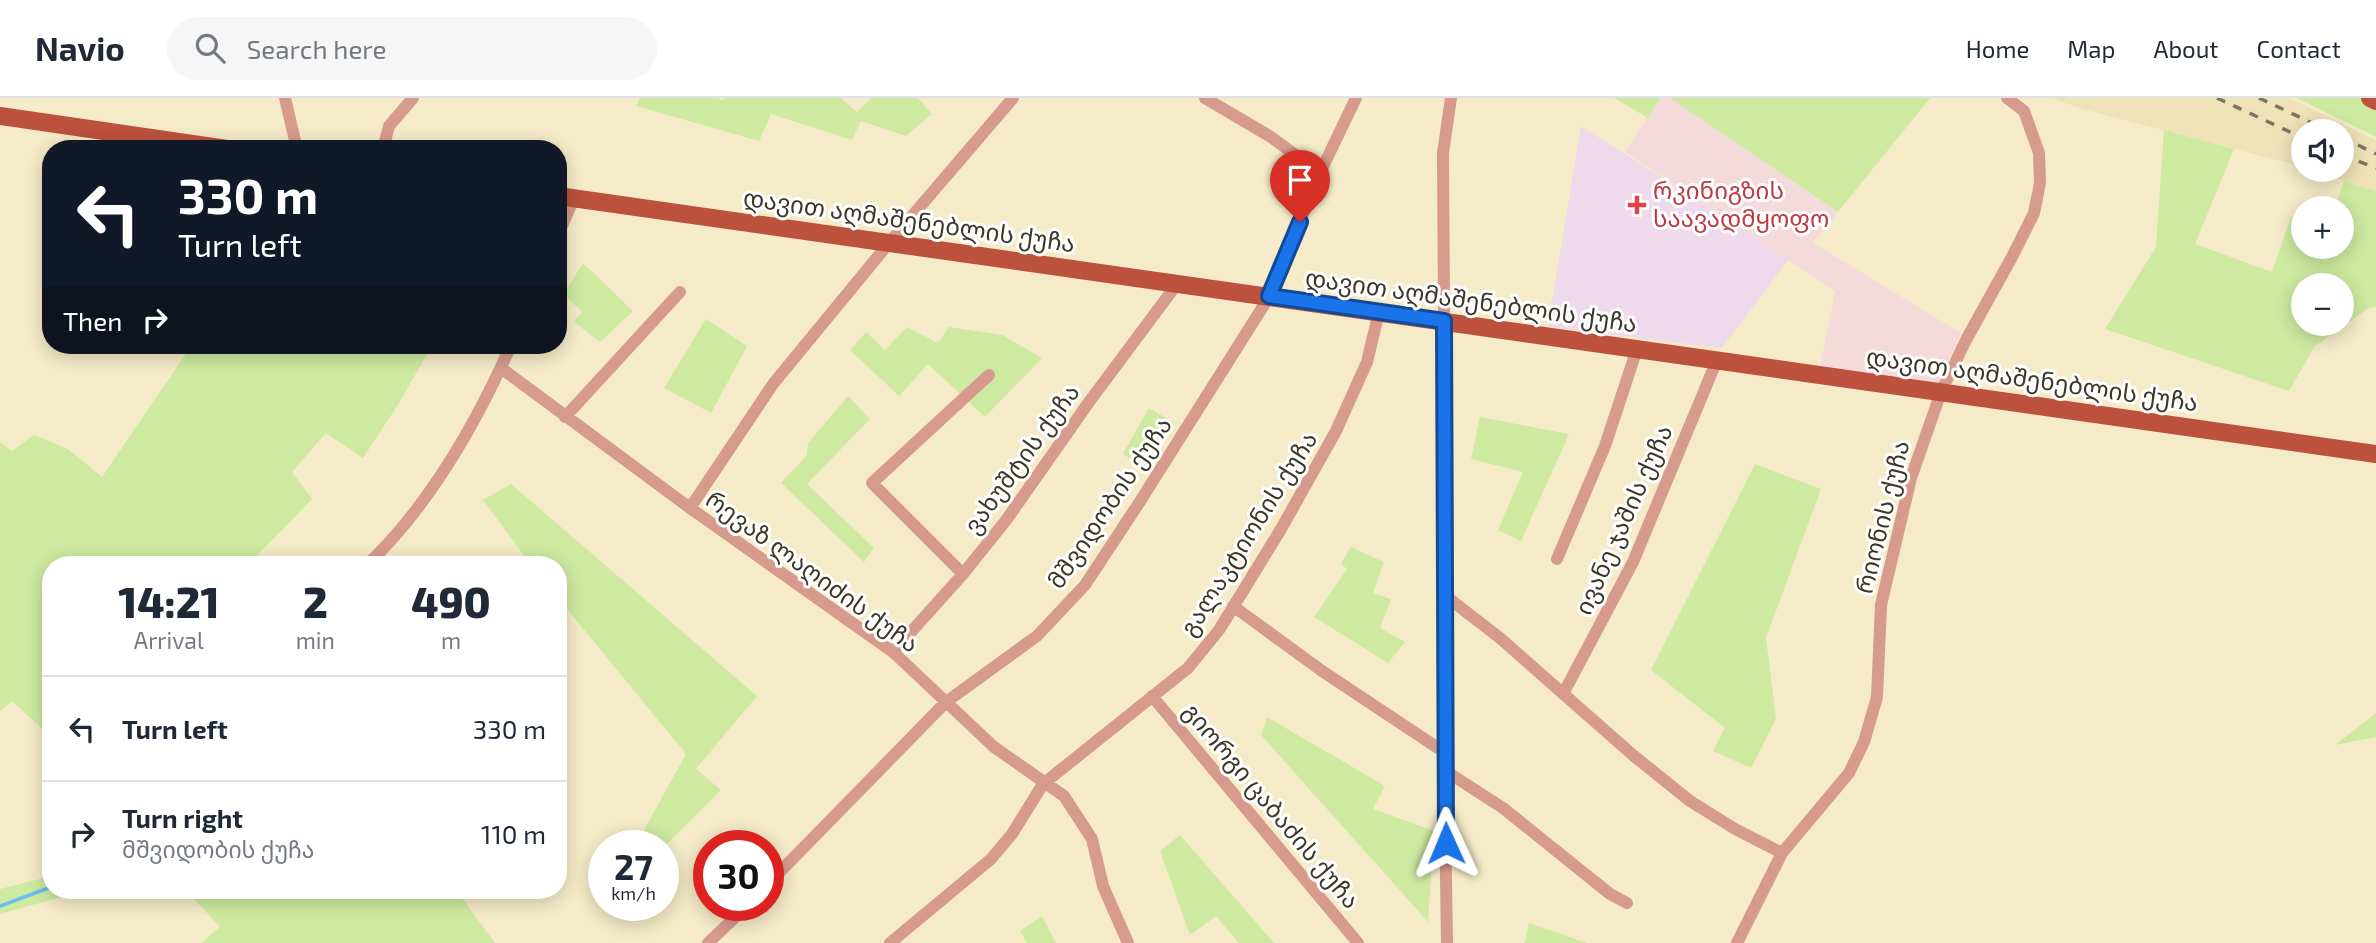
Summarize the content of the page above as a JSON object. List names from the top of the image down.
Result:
{
  "streets": {
    "main road": ["დავით აღმაშენებლის ქუჩა"],
    "street": [
      "ვახუშტის ქუჩა",
      "მშვიდობის ქუჩა",
      "რიონის ქუჩა",
      "ივანე ჯაშის ქუჩა",
      "გალაკტიონის ქუჩა",
      "რევაზ ლაღიძის ქუჩა",
      "გიორგი ცაბაძის ქუჩა"
    ]
  },
  "crossings": [
    ["დავით აღმაშენებლის ქუჩა", "ვახუშტის ქუჩა"],
    ["დავით აღმაშენებლის ქუჩა", "მშვიდობის ქუჩა"],
    ["დავით აღმაშენებლის ქუჩა", "რიონის ქუჩა"],
    ["დავით აღმაშენებლის ქუჩა", "ივანე ჯაშის ქუჩა"],
    ["დავით აღმაშენებლის ქუჩა", "გალაკტიონის ქუჩა"],
    ["ვახუშტის ქუჩა", "რევაზ ლაღიძის ქუჩა"],
    ["მშვიდობის ქუჩა", "რევაზ ლაღიძის ქუჩა"],
    ["გალაკტიონის ქუჩა", "რევაზ ლაღიძის ქუჩა"],
    ["გალაკტიონის ქუჩა", "გიორგი ცაბაძის ქუჩა"]
  ],
  "places": {
    "health": ["რკინიგზის საავადმყოფო"]
  },
  "page": {
    "header": "Navio",
    "search": "Search here",
    "nav": [
      "Home",
      "Map",
      "About",
      "Contact"
    ],
    "map_buttons": ["+", "−"],
    "turn": ["330 m", "Turn left"],
    "then": "Then",
    "eta": [
      "14:21",
      "Arrival",
      "2",
      "min",
      "490",
      "m"
    ],
    "list": [
      {
        "name": "Turn left",
        "value": "330 m"
      },
      {
        "name": "Turn right",
        "note": "მშვიდობის ქუჩა",
        "value": "110 m"
      }
    ],
    "speed": "27 km/h",
    "limit": "30"
  }
}
